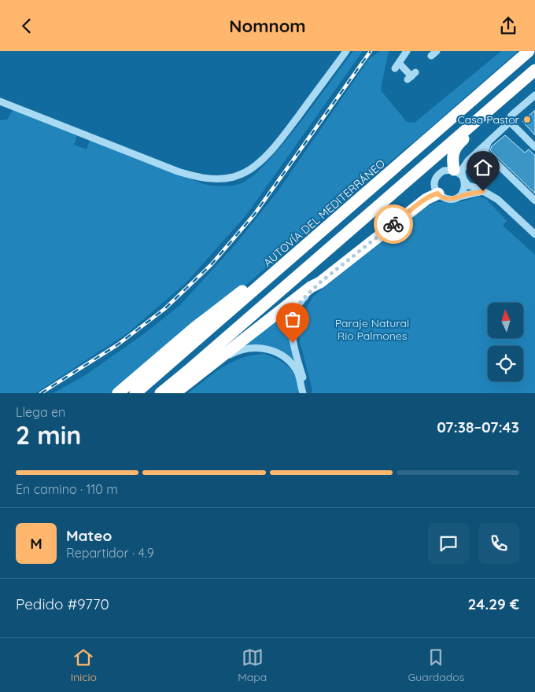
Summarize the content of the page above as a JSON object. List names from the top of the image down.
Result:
{
  "streets": {
    "highway": ["AUTOVÍA DEL MEDITERRÁNEO"]
  },
  "parks": ["Paraje Natural Río Palmones"],
  "places": ["Casa Pastor"],
  "north": "top",
  "page": {
    "header": "Nomnom",
    "heading": ["2 min", "Llega en", "07:38–07:43"],
    "panel": [
      "Mateo",
      "Repartidor · 4.9",
      "Pedido #9770",
      "24.29 €"
    ],
    "bar": "En camino · 110 m",
    "round": "M",
    "tabs": ["Inicio", "Mapa", "Guardados"]
  }
}
